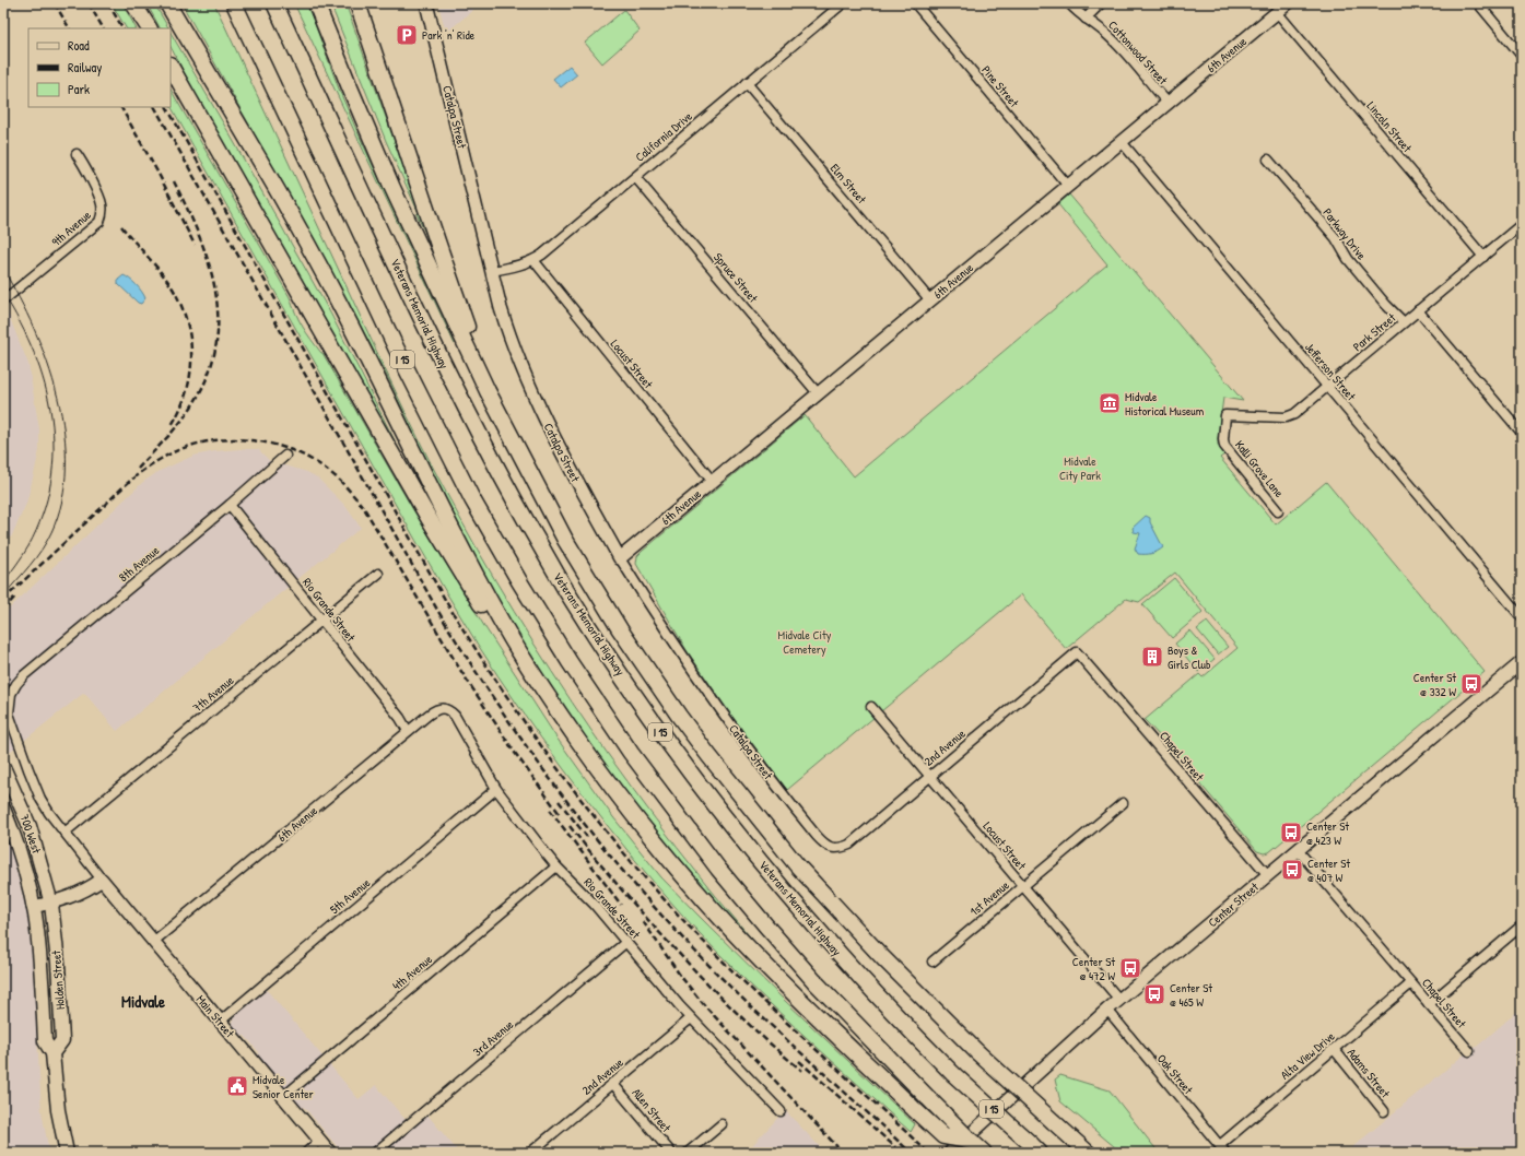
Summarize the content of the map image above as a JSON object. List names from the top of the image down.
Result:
{
  "streets": {
    "highway": ["Veterans Memorial Highway", "I 15"],
    "main road": ["700 West", "Holden Street"],
    "street": [
      "Cottonwood Street",
      "6th Avenue",
      "Pine Street",
      "Catalpa Street",
      "Lincoln Street",
      "California Drive",
      "Elm Street",
      "9th Avenue",
      "Parkway Drive",
      "Spruce Street",
      "Park Street",
      "Locust Street",
      "Jefferson Street",
      "Kalli Grove Lane",
      "8th Avenue",
      "Rio Grande Street",
      "7th Avenue",
      "2nd Avenue",
      "Chapel Street",
      "5th Avenue",
      "1st Avenue",
      "Center Street",
      "4th Avenue",
      "Main Street",
      "3rd Avenue",
      "Alta View Drive",
      "Adams Street",
      "Oak Street",
      "Allen Street"
    ]
  },
  "crossings": [
    ["Cottonwood Street", "6th Avenue"],
    ["6th Avenue", "Pine Street"],
    ["6th Avenue", "Catalpa Street"],
    ["6th Avenue", "Lincoln Street"],
    ["6th Avenue", "Elm Street"],
    ["6th Avenue", "Spruce Street"],
    ["6th Avenue", "Locust Street"],
    ["6th Avenue", "Jefferson Street"],
    ["6th Avenue", "Rio Grande Street"],
    ["6th Avenue", "Main Street"],
    ["Catalpa Street", "California Drive"],
    ["Catalpa Street", "2nd Avenue"],
    ["Lincoln Street", "Park Street"],
    ["California Drive", "Elm Street"],
    ["California Drive", "Spruce Street"],
    ["California Drive", "Locust Street"],
    ["Parkway Drive", "Park Street"],
    ["Park Street", "Jefferson Street"],
    ["Park Street", "Kalli Grove Lane"],
    ["Locust Street", "2nd Avenue"],
    ["Locust Street", "1st Avenue"],
    ["Locust Street", "Center Street"],
    ["8th Avenue", "Rio Grande Street"],
    ["8th Avenue", "Main Street"],
    ["Rio Grande Street", "7th Avenue"],
    ["Rio Grande Street", "2nd Avenue"],
    ["Rio Grande Street", "5th Avenue"],
    ["Rio Grande Street", "4th Avenue"],
    ["Rio Grande Street", "3rd Avenue"],
    ["7th Avenue", "Main Street"],
    ["2nd Avenue", "Chapel Street"],
    ["2nd Avenue", "Allen Street"],
    ["Chapel Street", "Center Street"],
    ["Chapel Street", "Alta View Drive"],
    ["700 West", "Holden Street"],
    ["5th Avenue", "Main Street"],
    ["Center Street", "Oak Street"],
    ["4th Avenue", "Main Street"],
    ["Alta View Drive", "Adams Street"],
    ["Alta View Drive", "Oak Street"]
  ],
  "districts": ["Midvale"],
  "parks": ["Midvale City Park", "Midvale City Cemetery"],
  "places": {
    "parking": ["Park 'n' Ride"],
    "museum": ["Midvale Historical Museum"],
    "building": ["Boys & Girls Club"],
    "bus stop": [
      "Center St @ 332 W",
      "Center St @ 423 W",
      "Center St @ 407 W",
      "Center St @ 472 W",
      "Center St @ 465 W"
    ],
    "public building": ["Midvale Senior Center"]
  },
  "legend": ["Road", "Railway", "Park"]
}
